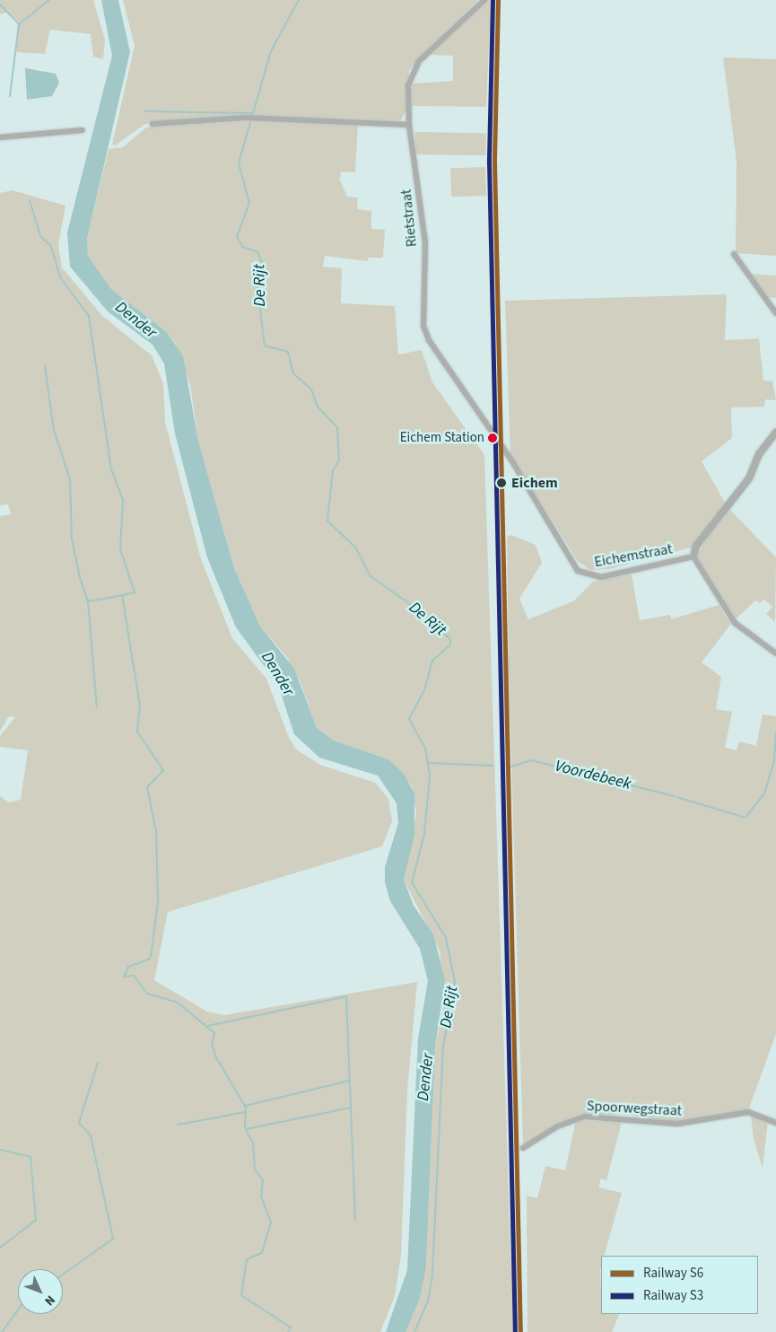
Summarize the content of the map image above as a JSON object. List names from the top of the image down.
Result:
{
  "streets": {
    "street": ["Rietstraat", "Eichemstraat", "Spoorwegstraat"]
  },
  "crossings": [
    ["Rietstraat", "Eichemstraat"]
  ],
  "water": ["De Rijt", "Dender", "Voordebeek"],
  "places": ["Eichem Station", "Eichem"],
  "lines": ["rail line S6", "rail line S3"],
  "legend": ["Railway S6", "Railway S3"],
  "north": "bottom right"
}
